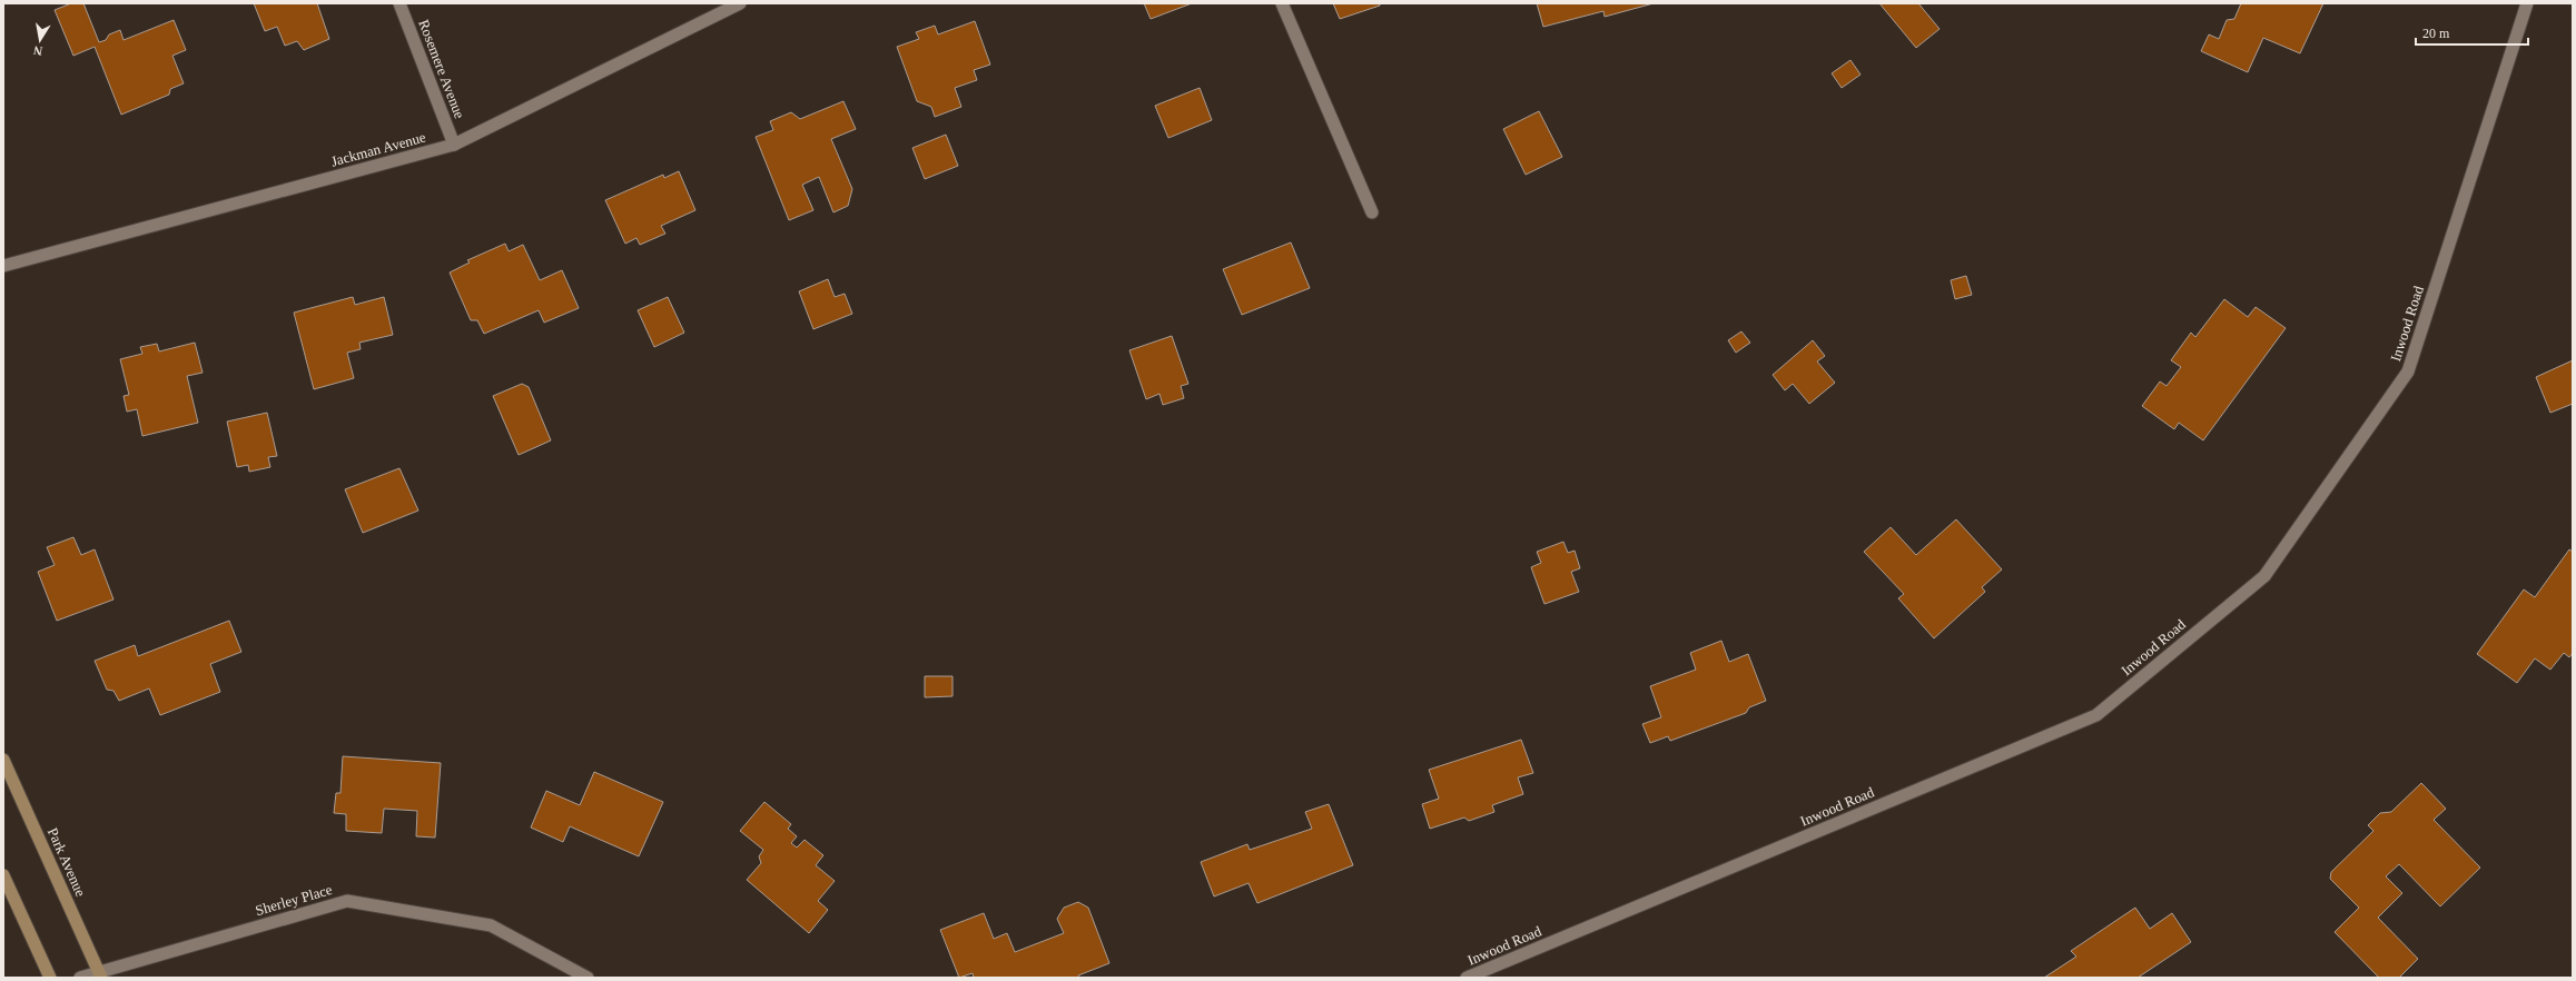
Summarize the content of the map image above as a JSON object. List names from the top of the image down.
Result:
{
  "streets": {
    "main road": ["Park Avenue"],
    "street": [
      "Rosemere Avenue",
      "Jackman Avenue",
      "Inwood Road",
      "Sherley Place"
    ]
  },
  "crossings": [
    ["Rosemere Avenue", "Jackman Avenue"],
    ["Park Avenue", "Sherley Place"]
  ],
  "scale_bar": "20 m",
  "north": "bottom"
}
